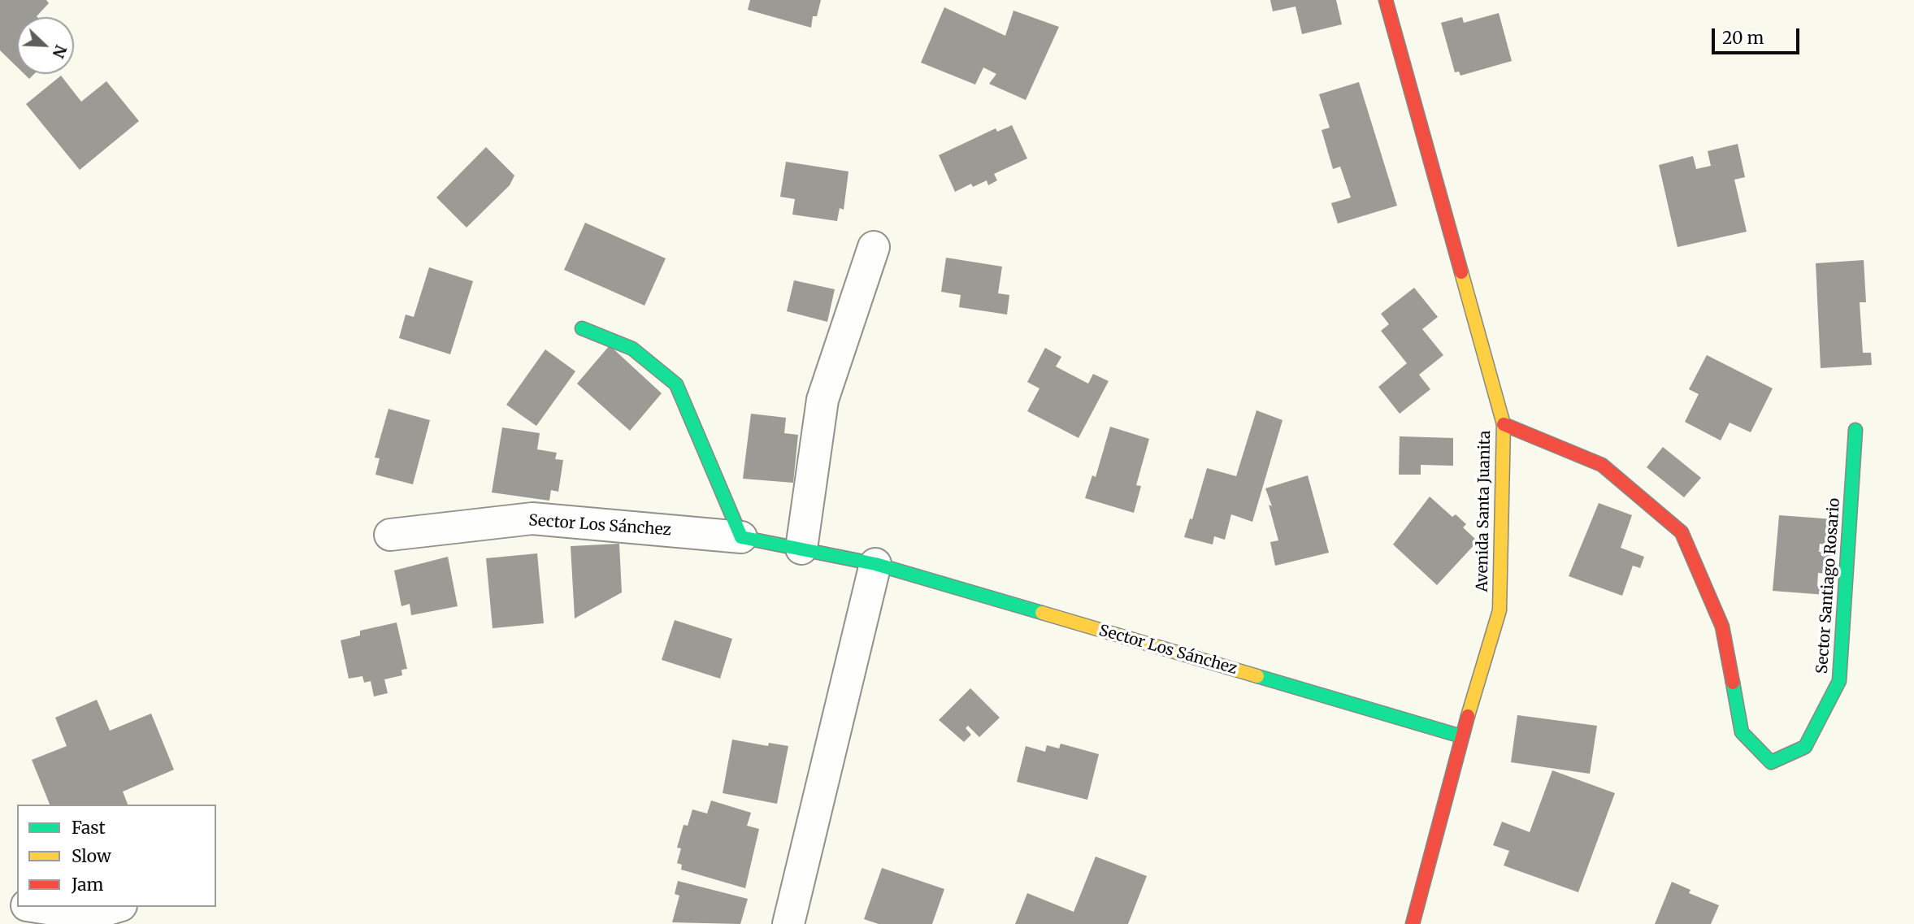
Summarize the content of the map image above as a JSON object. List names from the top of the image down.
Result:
{
  "streets": {
    "street": ["Avenida Santa Juanita", "Sector Los Sánchez", "Sector Santiago Rosario"]
  },
  "crossings": [
    ["Avenida Santa Juanita", "Sector Los Sánchez"],
    ["Avenida Santa Juanita", "Sector Santiago Rosario"]
  ],
  "legend": ["Fast", "Slow", "Jam"],
  "scale_bar": "20 m",
  "north": "bottom right"
}
